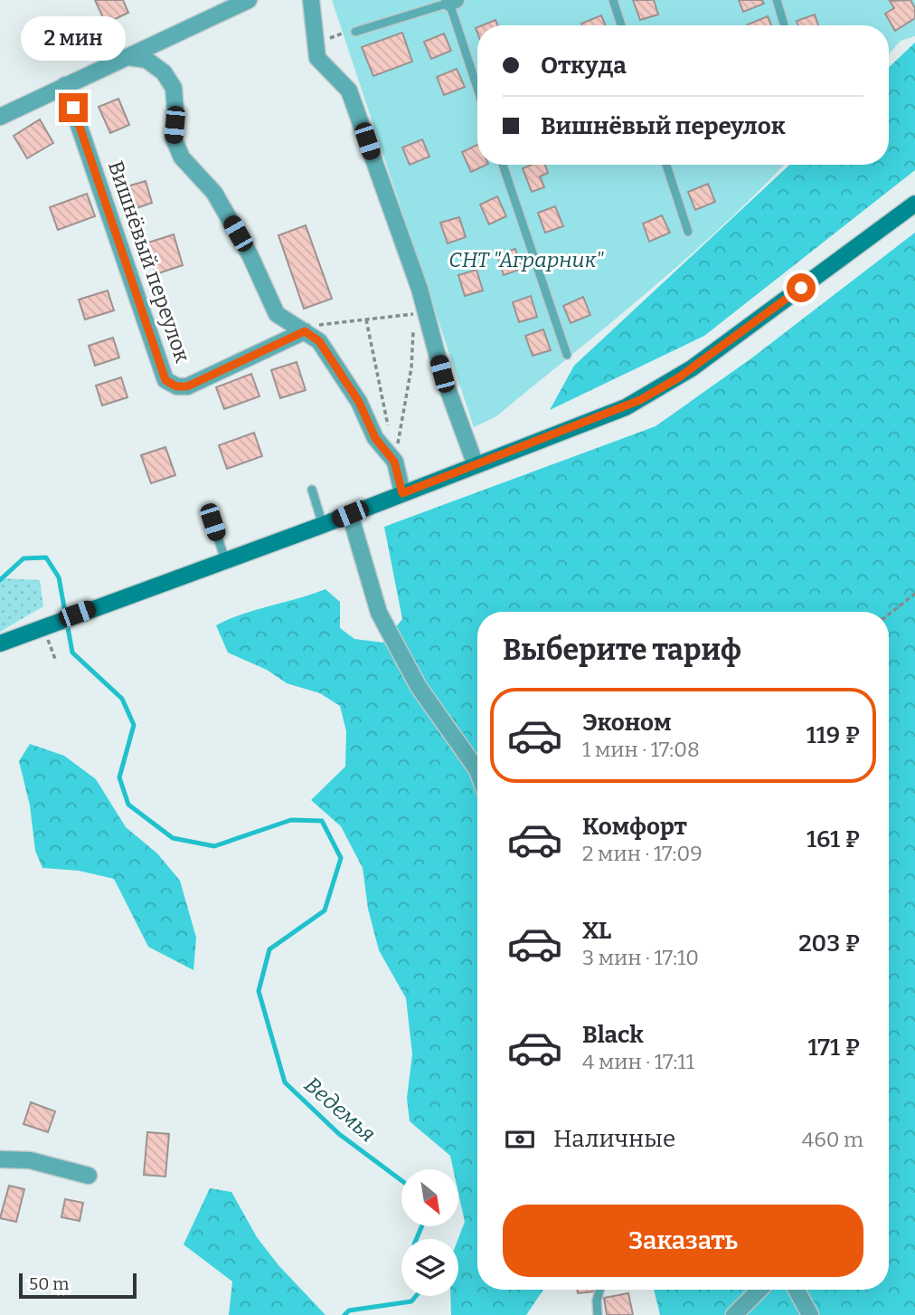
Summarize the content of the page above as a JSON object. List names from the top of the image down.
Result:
{
  "streets": {
    "street": ["Вишнёвый переулок"]
  },
  "water": ["Ведемья"],
  "parks": ["СНТ \"Аграрник\""],
  "scale_bar": "50 m",
  "north": "bottom right",
  "page": {
    "bubble": "2 мин",
    "banner": ["Откуда", "Вишнёвый переулок"],
    "heading": "Выберите тариф",
    "list": [
      {
        "name": "Эконом",
        "note": "1 мин · 17:08",
        "value": "119 ₽"
      },
      {
        "name": "Комфорт",
        "note": "2 мин · 17:09",
        "value": "161 ₽"
      },
      {
        "name": "XL",
        "note": "3 мин · 17:10",
        "value": "203 ₽"
      },
      {
        "name": "Black",
        "note": "4 мин · 17:11",
        "value": "171 ₽"
      }
    ],
    "pay": ["Наличные", "460 m"],
    "buttons": "Заказать",
    "scale": "50 m"
  }
}
